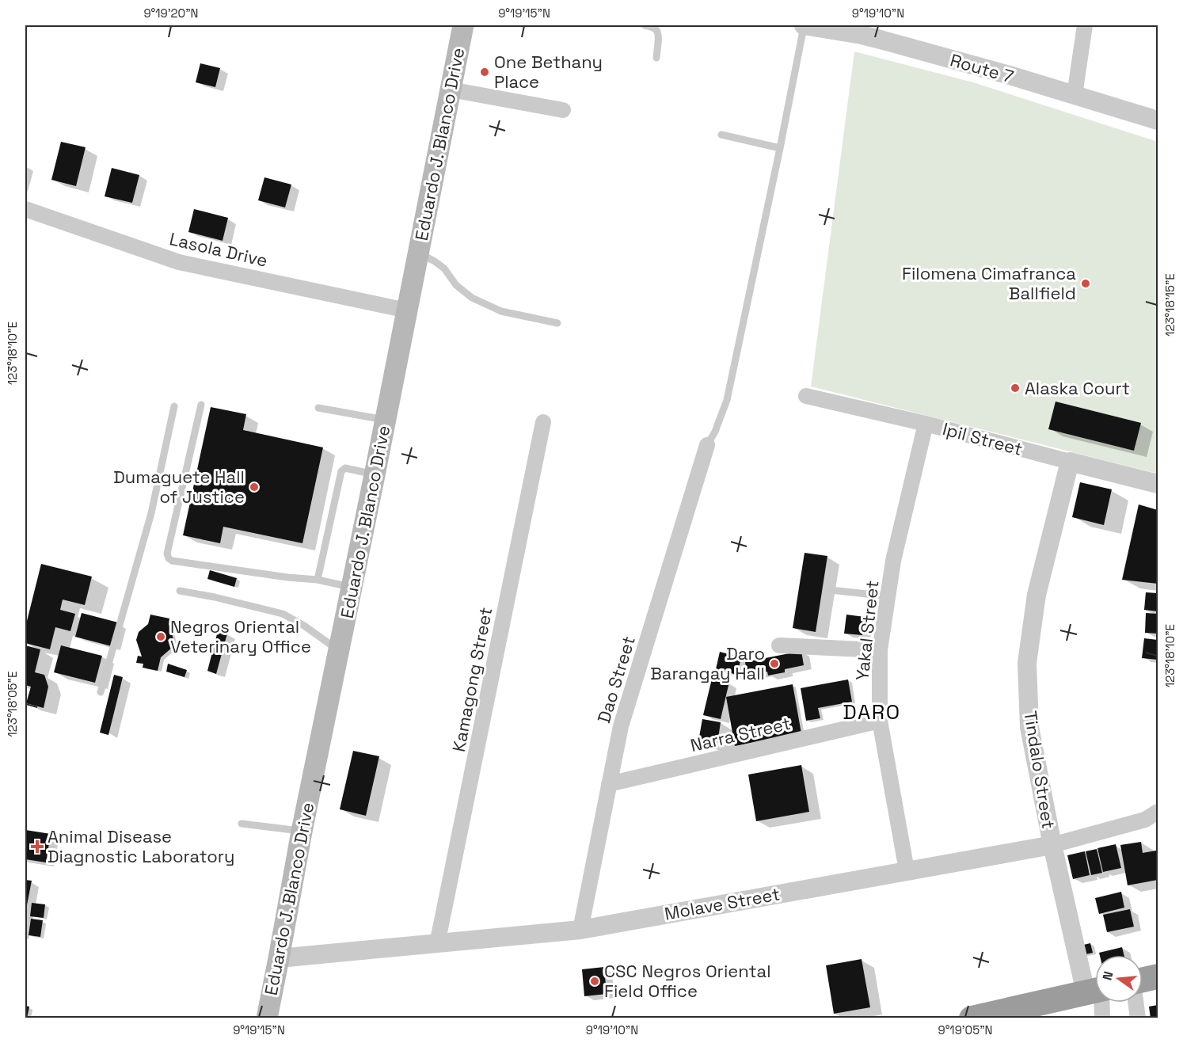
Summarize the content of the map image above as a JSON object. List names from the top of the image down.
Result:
{
  "streets": {
    "main road": ["Eduardo J. Blanco Drive"],
    "street": [
      "Route 7",
      "Lasola Drive",
      "Ipil Street",
      "Yakal Street",
      "Kamagong Street",
      "Dao Street",
      "Narra Street",
      "Tindalo Street",
      "Molave Street"
    ]
  },
  "crossings": [
    ["Eduardo J. Blanco Drive", "Lasola Drive"],
    ["Eduardo J. Blanco Drive", "Molave Street"],
    ["Ipil Street", "Yakal Street"],
    ["Ipil Street", "Tindalo Street"],
    ["Yakal Street", "Narra Street"],
    ["Yakal Street", "Molave Street"],
    ["Kamagong Street", "Molave Street"],
    ["Dao Street", "Narra Street"],
    ["Dao Street", "Molave Street"],
    ["Tindalo Street", "Molave Street"]
  ],
  "districts": ["DARO"],
  "places": {
    "other": [
      "One Bethany Place",
      "Filomena Cimafranca Ballfield",
      "Alaska Court",
      "Dumaguete Hall of Justice",
      "Negros Oriental Veterinary Office",
      "Daro Barangay Hall",
      "CSC Negros Oriental Field Office"
    ],
    "health": ["Animal Disease Diagnostic Laboratory"]
  },
  "north": "left",
  "coordinates": [
    "9°19'20\"N",
    "9°19'15\"N",
    "9°19'10\"N",
    "123°18'15\"E",
    "123°18'10\"E",
    "123°18'05\"E",
    "9°19'05\"N"
  ]
}
